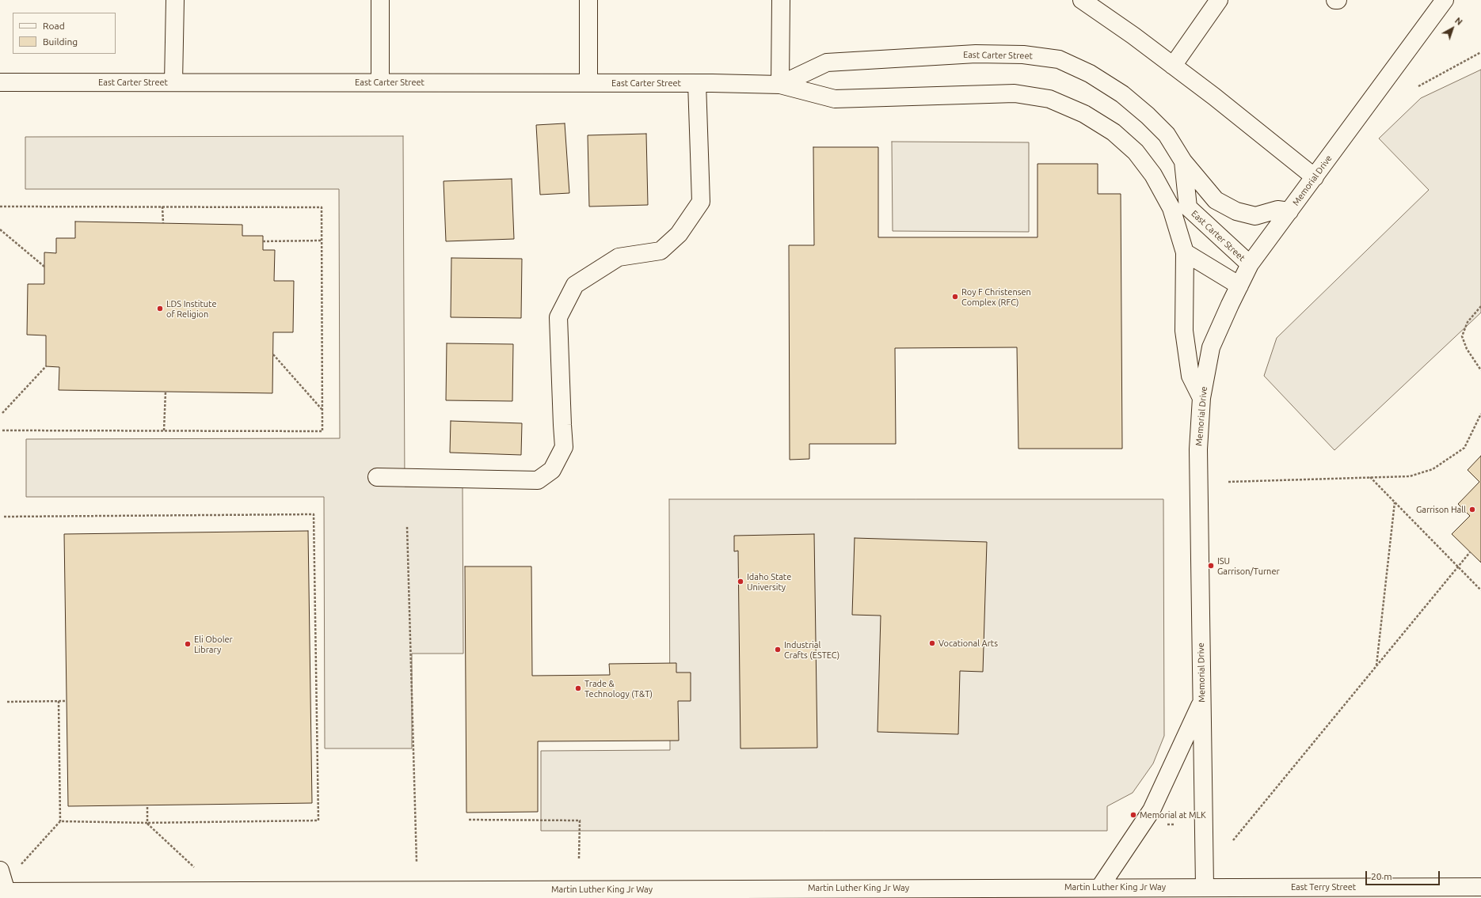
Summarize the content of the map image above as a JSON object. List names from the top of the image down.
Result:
{
  "streets": {
    "street": [
      "East Carter Street",
      "Memorial Drive",
      "Martin Luther King Jr Way",
      "East Terry Street"
    ]
  },
  "crossings": [
    ["East Carter Street", "Memorial Drive"],
    ["Memorial Drive", "Martin Luther King Jr Way"],
    ["Memorial Drive", "East Terry Street"],
    ["Martin Luther King Jr Way", "East Terry Street"]
  ],
  "places": [
    "Roy F Christensen Complex (RFC)",
    "LDS Institute of Religion",
    "Garrison Hall",
    "ISU Garrison/Turner",
    "Idaho State University",
    "Vocational Arts",
    "Eli Oboler Library",
    "Industrial Crafts (ESTEC)",
    "Trade & Technology (T&T)",
    "Memorial at MLK"
  ],
  "legend": ["Road", "Building"],
  "scale_bar": "20 m",
  "north": "top right"
}
